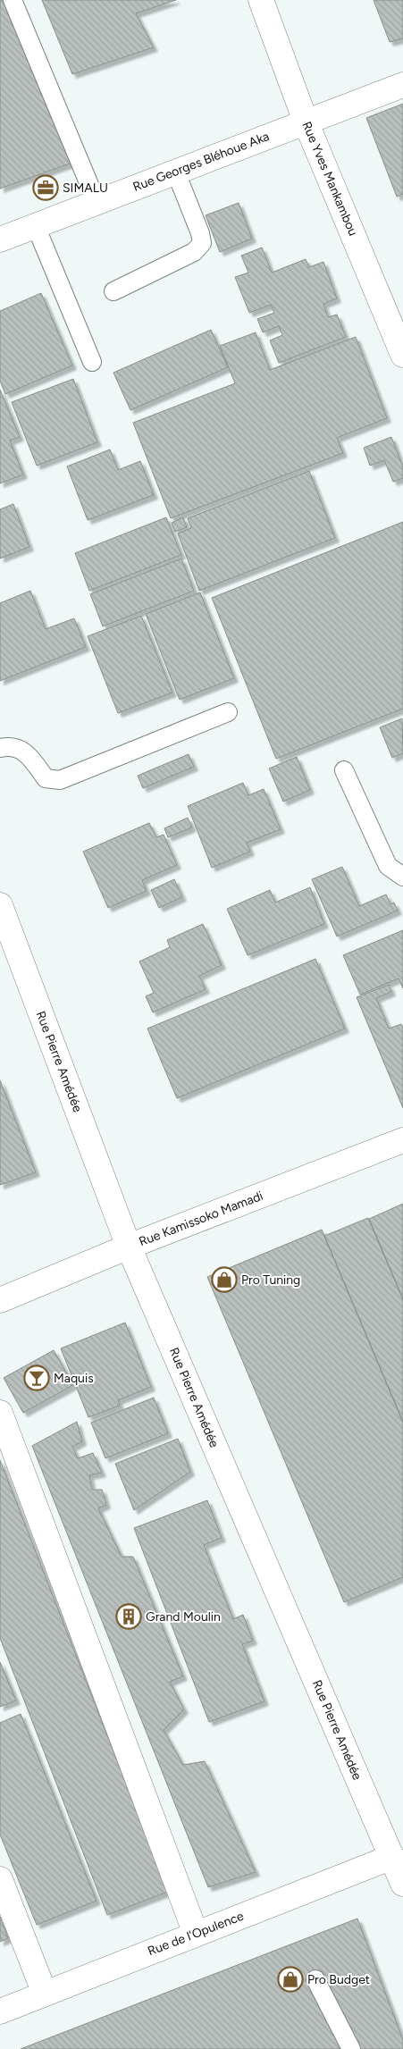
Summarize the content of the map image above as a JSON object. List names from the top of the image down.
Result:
{
  "streets": {
    "street": [
      "Rue Georges Bléhoue Aka",
      "Rue Yves Mankambou",
      "Rue Pierre Amédée",
      "Rue Kamissoko Mamadi",
      "Rue de l'Opulence"
    ]
  },
  "crossings": [
    ["Rue Georges Bléhoue Aka", "Rue Yves Mankambou"],
    ["Rue Pierre Amédée", "Rue Kamissoko Mamadi"],
    ["Rue Pierre Amédée", "Rue de l'Opulence"]
  ],
  "places": {
    "office": ["SIMALU"],
    "shop": ["Pro Tuning", "Pro Budget"],
    "bar": ["Maquis"],
    "building": ["Grand Moulin"]
  }
}
